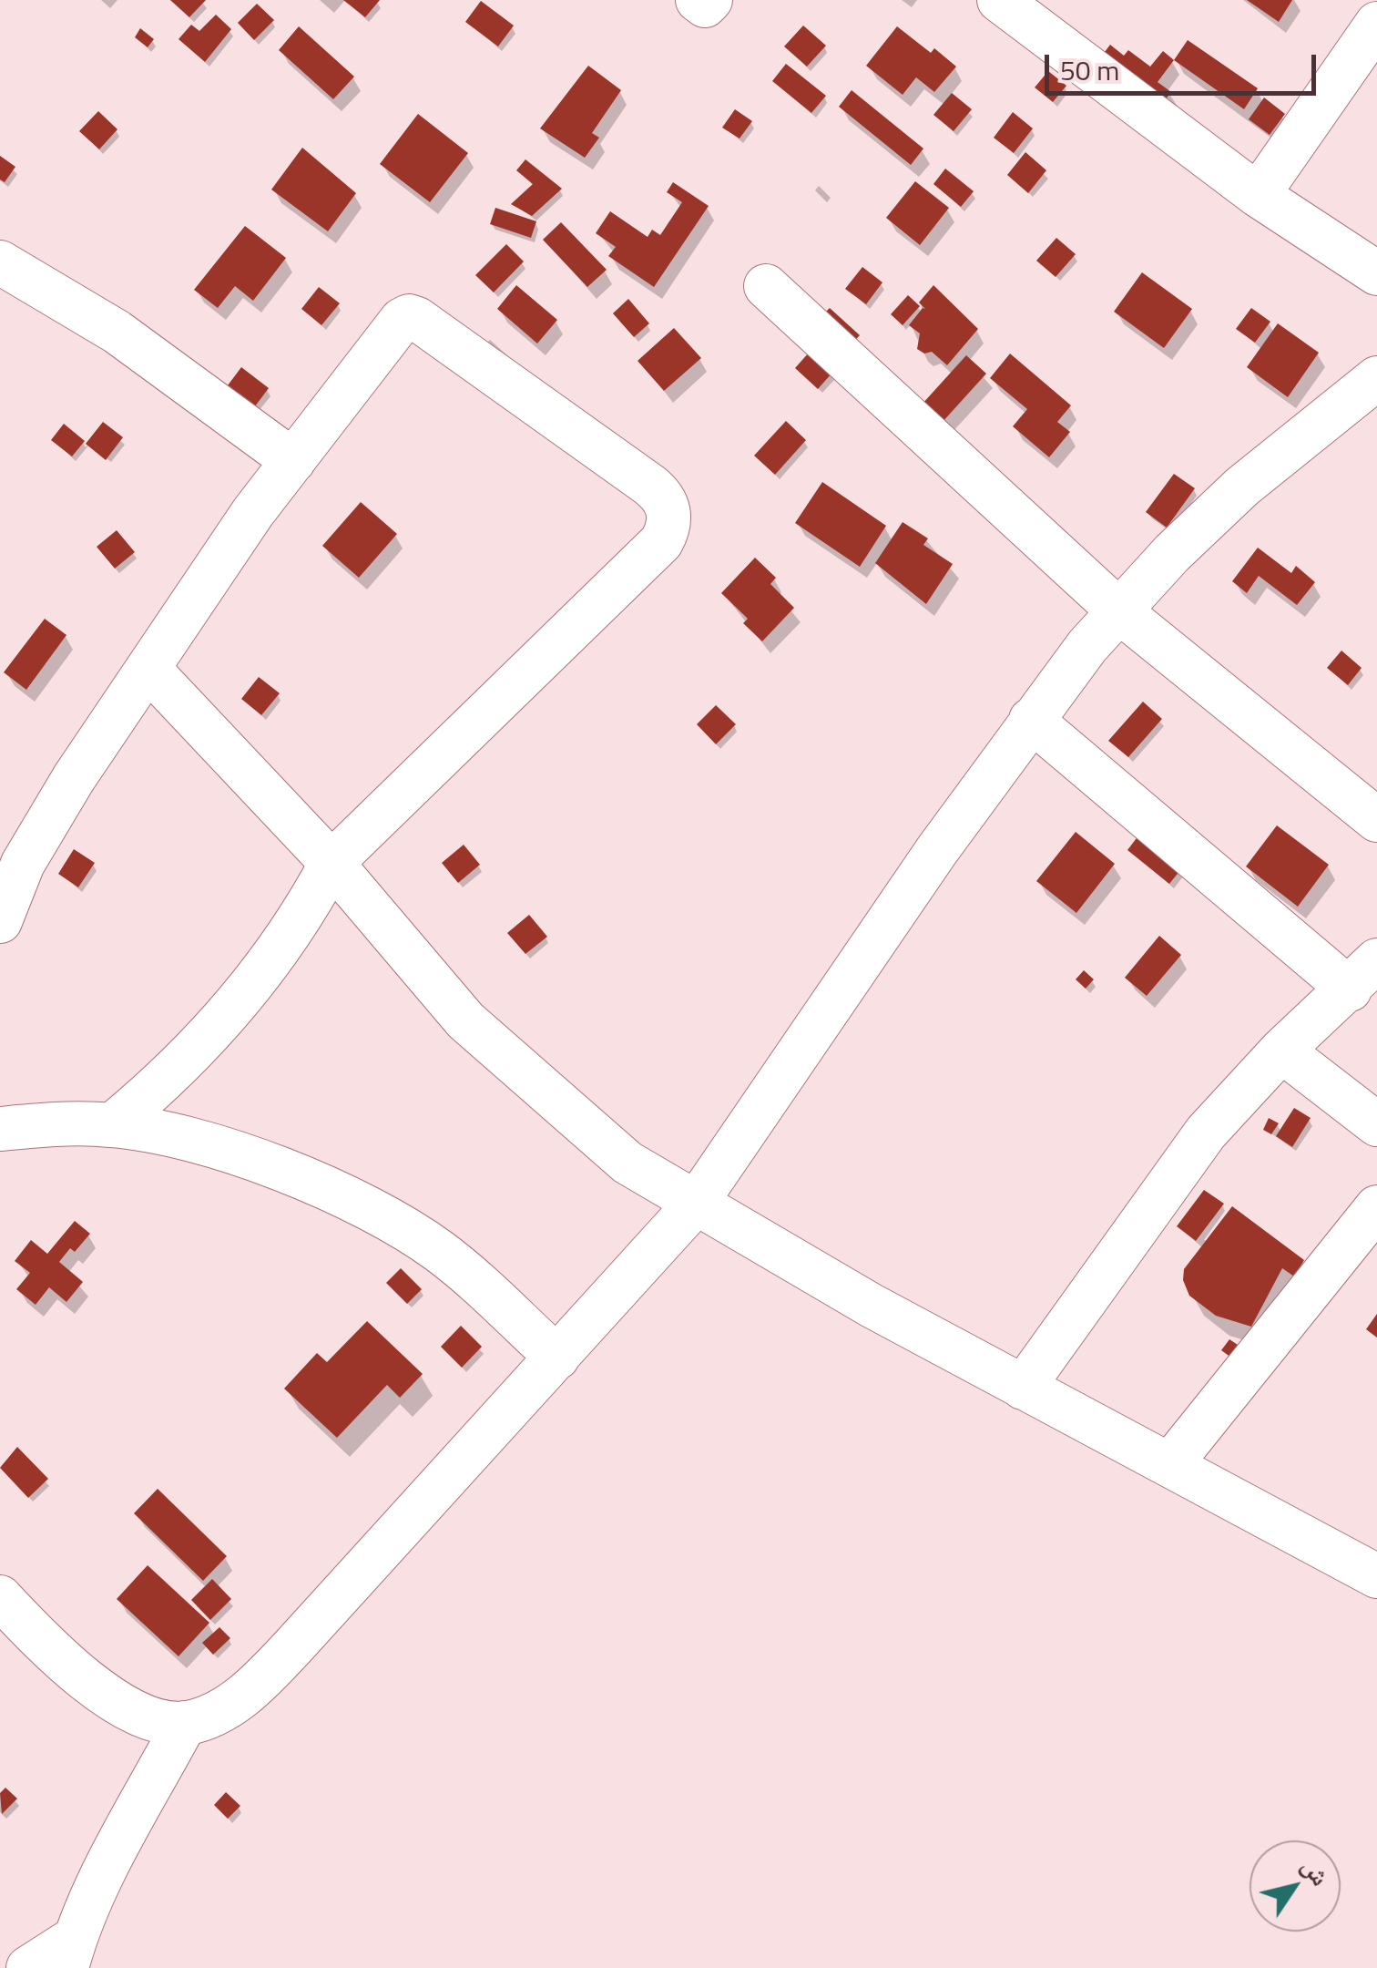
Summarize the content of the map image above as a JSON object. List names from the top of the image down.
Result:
{
  "scale_bar": "50 m",
  "north": "top right"
}
